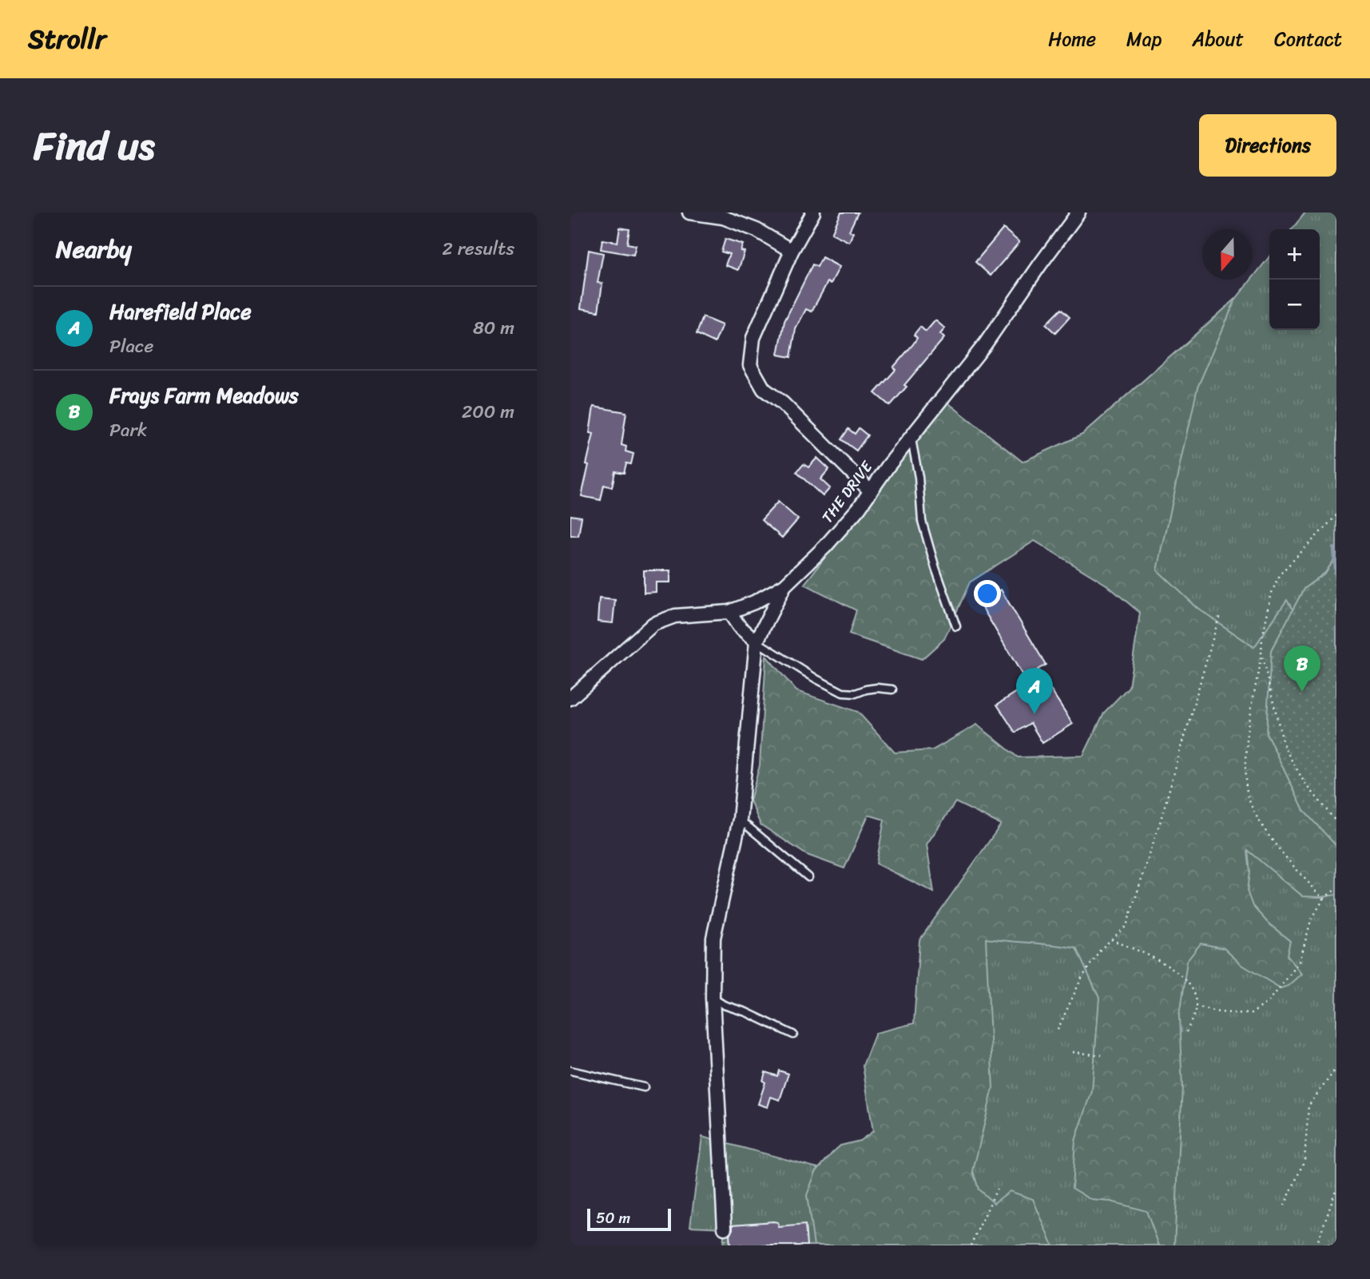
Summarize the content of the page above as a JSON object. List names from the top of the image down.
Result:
{
  "streets": {
    "street": ["THE DRIVE"]
  },
  "scale_bar": "50 m",
  "north": "bottom",
  "page": {
    "header": "Strollr",
    "nav": [
      "Home",
      "Map",
      "About",
      "Contact"
    ],
    "title": "Find us",
    "buttons": "Directions",
    "heading": ["Nearby", "2 results"],
    "map_buttons": ["+", "−"],
    "list": [
      {
        "mark": "A",
        "name": "Harefield Place",
        "note": "Place",
        "value": "80 m"
      },
      {
        "mark": "B",
        "name": "Frays Farm Meadows",
        "note": "Park",
        "value": "200 m"
      }
    ],
    "pins": ["B", "A"],
    "scale": "50 m"
  }
}
